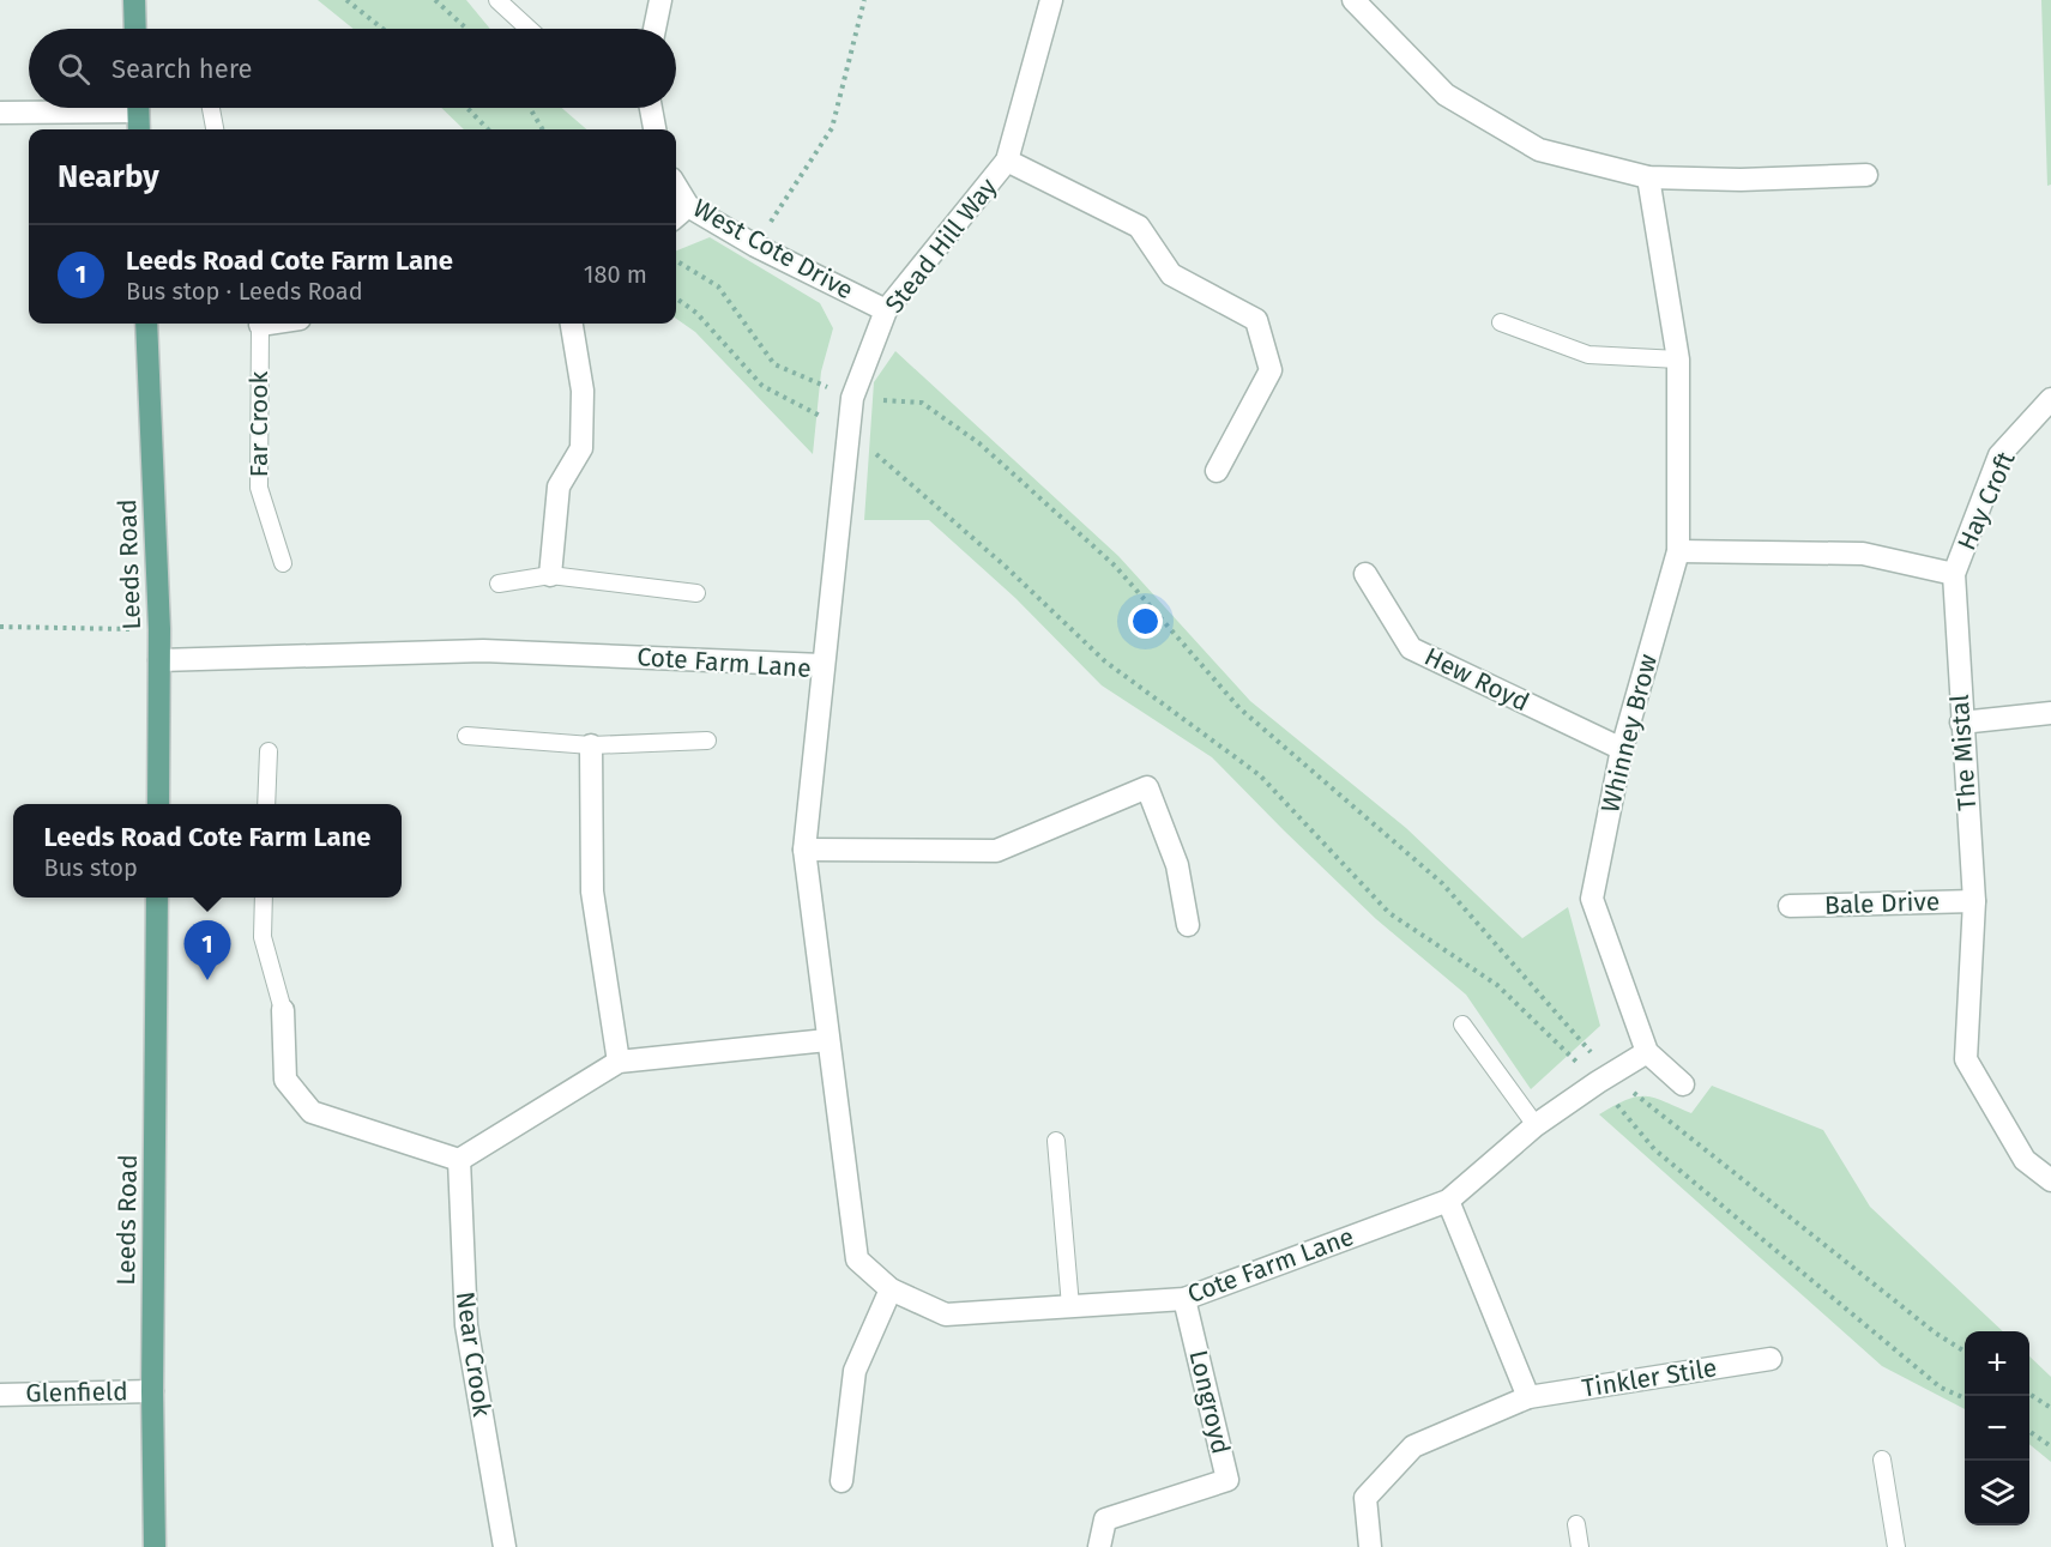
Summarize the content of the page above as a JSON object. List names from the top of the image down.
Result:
{
  "streets": {
    "main road": ["Leeds Road"],
    "street": [
      "Stead Hill Way",
      "West Cote Drive",
      "Hay Croft",
      "Cote Farm Lane",
      "Hew Royd",
      "Whinney Brow",
      "The Mistal",
      "Bale Drive",
      "Near Crook",
      "Tinkler Stile",
      "Glenfield",
      "Longroyd"
    ],
    "lane": ["Far Crook"]
  },
  "crossings": [
    ["Stead Hill Way", "West Cote Drive"],
    ["Stead Hill Way", "Cote Farm Lane"],
    ["Hay Croft", "The Mistal"],
    ["Leeds Road", "Cote Farm Lane"],
    ["Leeds Road", "Glenfield"],
    ["Cote Farm Lane", "Whinney Brow"],
    ["Cote Farm Lane", "Longroyd"],
    ["Hew Royd", "Whinney Brow"],
    ["The Mistal", "Bale Drive"]
  ],
  "page": {
    "search": "Search here",
    "heading": "Nearby",
    "list": [
      {
        "mark": "1",
        "name": "Leeds Road Cote Farm Lane",
        "note": "Bus stop · Leeds Road",
        "value": "180 m"
      }
    ],
    "popup": ["Leeds Road Cote Farm Lane", "Bus stop"],
    "pins": "1",
    "map_buttons": ["+", "−"]
  }
}
